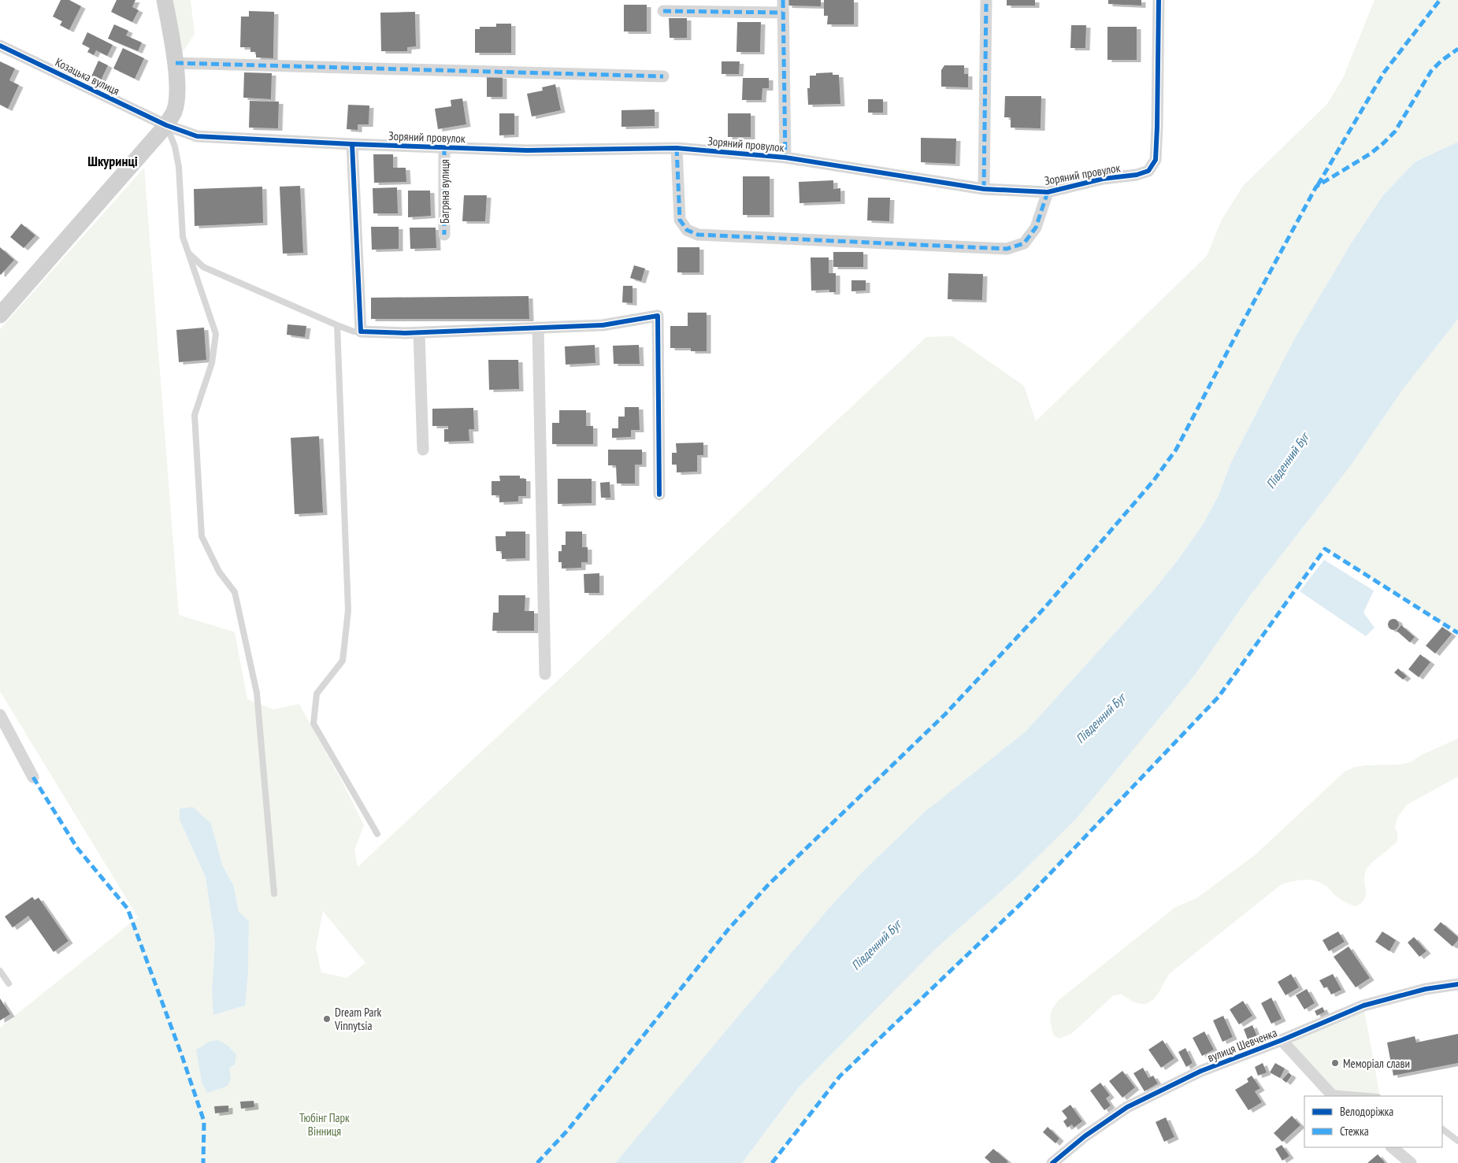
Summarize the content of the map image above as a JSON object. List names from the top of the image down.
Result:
{
  "streets": {
    "street": [
      "Козацька вулиця",
      "Зоряний провулок",
      "Багряна вулиця",
      "вулиця Шевченка"
    ]
  },
  "crossings": [
    ["Козацька вулиця", "Зоряний провулок"],
    ["Зоряний провулок", "Багряна вулиця"]
  ],
  "districts": ["Шкуринці"],
  "water": ["Південний Буг"],
  "parks": ["Тюбінг Парк Вінниця"],
  "places": ["Dream Park Vinnytsia", "Меморіал слави"],
  "legend": ["Велодоріжка", "Стежка"]
}
